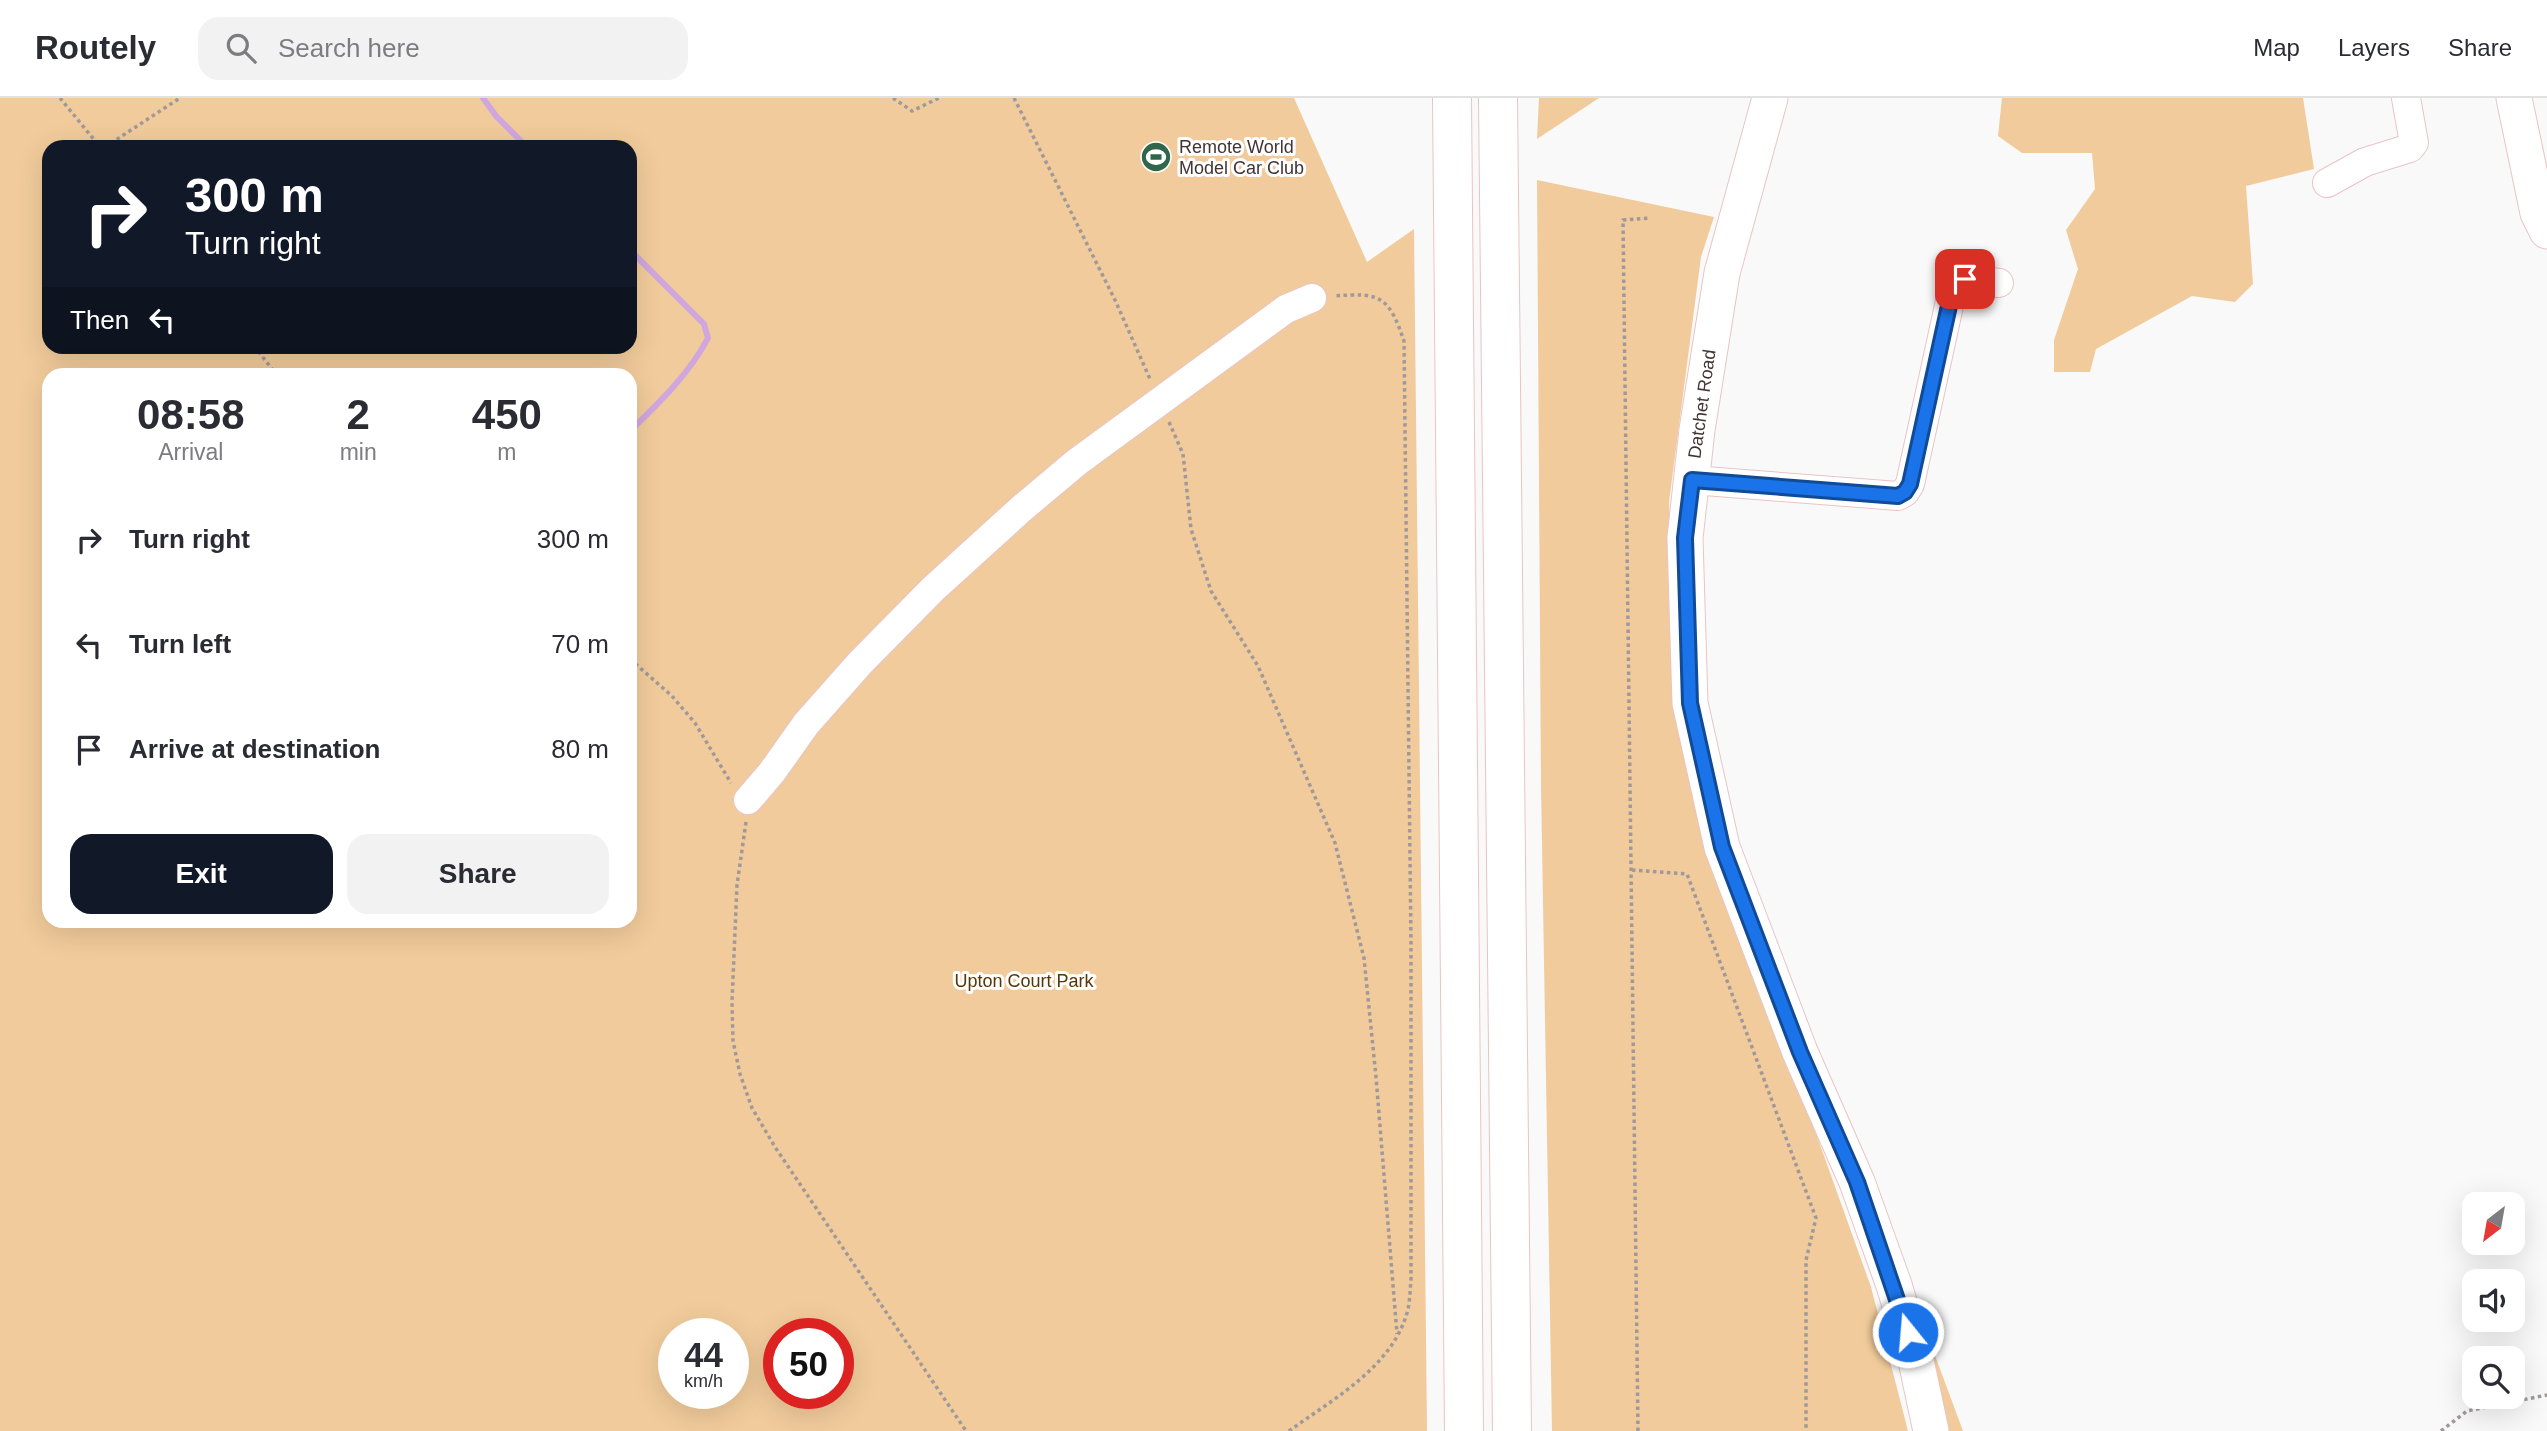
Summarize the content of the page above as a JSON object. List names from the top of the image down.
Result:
{
  "streets": {
    "main road": ["Datchet Road"]
  },
  "parks": ["Upton Court Park"],
  "places": {
    "sports": ["Remote World Model Car Club"]
  },
  "north": "bottom left",
  "page": {
    "header": "Routely",
    "search": "Search here",
    "nav": ["Map", "Layers", "Share"],
    "turn": ["300 m", "Turn right"],
    "then": "Then",
    "eta": [
      "08:58",
      "Arrival",
      "2",
      "min",
      "450",
      "m"
    ],
    "list": [
      {
        "name": "Turn right",
        "value": "300 m"
      },
      {
        "name": "Turn left",
        "value": "70 m"
      },
      {
        "name": "Arrive at destination",
        "value": "80 m"
      }
    ],
    "buttons": ["Exit", "Share"],
    "speed": "44 km/h",
    "limit": "50"
  }
}
